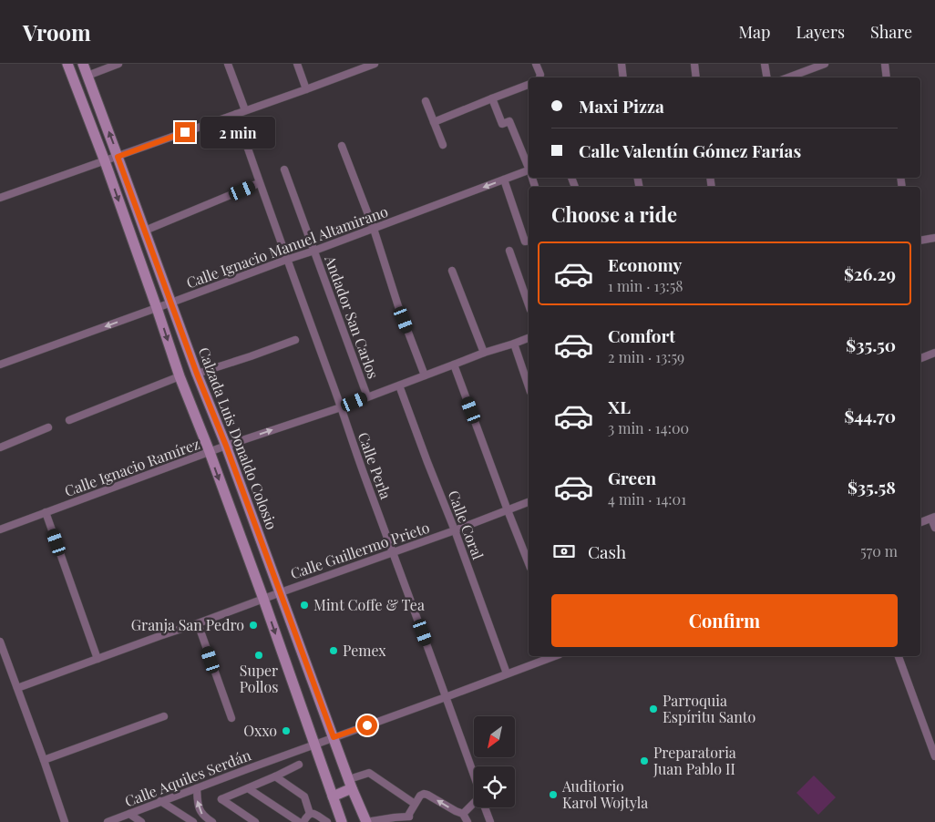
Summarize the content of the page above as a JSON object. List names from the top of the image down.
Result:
{
  "streets": {
    "main road": ["Calzada Luis Donaldo Colosio"],
    "street": [
      "Calle Ignacio Manuel Altamirano",
      "Andador San Carlos",
      "Calle Perla",
      "Calle Ignacio Ramírez",
      "Calle Coral",
      "Calle Guillermo Prieto",
      "Calle Aquiles Serdán"
    ]
  },
  "crossings": [
    ["Calle Ignacio Manuel Altamirano", "Andador San Carlos"],
    ["Calle Ignacio Manuel Altamirano", "Calzada Luis Donaldo Colosio"],
    ["Calle Ignacio Manuel Altamirano", "Calle Perla"],
    ["Andador San Carlos", "Calle Ignacio Ramírez"],
    ["Calzada Luis Donaldo Colosio", "Calle Ignacio Ramírez"],
    ["Calzada Luis Donaldo Colosio", "Calle Guillermo Prieto"],
    ["Calzada Luis Donaldo Colosio", "Calle Aquiles Serdán"],
    ["Calle Perla", "Calle Ignacio Ramírez"],
    ["Calle Perla", "Calle Guillermo Prieto"],
    ["Calle Perla", "Calle Aquiles Serdán"],
    ["Calle Ignacio Ramírez", "Calle Coral"],
    ["Calle Coral", "Calle Guillermo Prieto"],
    ["Calle Coral", "Calle Aquiles Serdán"]
  ],
  "one_way": ["Calle Ignacio Manuel Altamirano"],
  "places": [
    "Mint Coffe & Tea",
    "Granja San Pedro",
    "Pemex",
    "Super Pollos",
    "Parroquia Espíritu Santo",
    "Oxxo",
    "Preparatoria Juan Pablo II",
    "Auditorio Karol Wojtyla"
  ],
  "north": "bottom left",
  "page": {
    "header": "Vroom",
    "nav": ["Map", "Layers", "Share"],
    "banner": ["Maxi Pizza", "Calle Valentín Gómez Farías"],
    "bubble": "2 min",
    "heading": "Choose a ride",
    "list": [
      {
        "name": "Economy",
        "note": "1 min · 13:58",
        "value": "$26.29"
      },
      {
        "name": "Comfort",
        "note": "2 min · 13:59",
        "value": "$35.50"
      },
      {
        "name": "XL",
        "note": "3 min · 14:00",
        "value": "$44.70"
      },
      {
        "name": "Green",
        "note": "4 min · 14:01",
        "value": "$35.58"
      }
    ],
    "pay": ["Cash", "570 m"],
    "buttons": "Confirm"
  }
}
